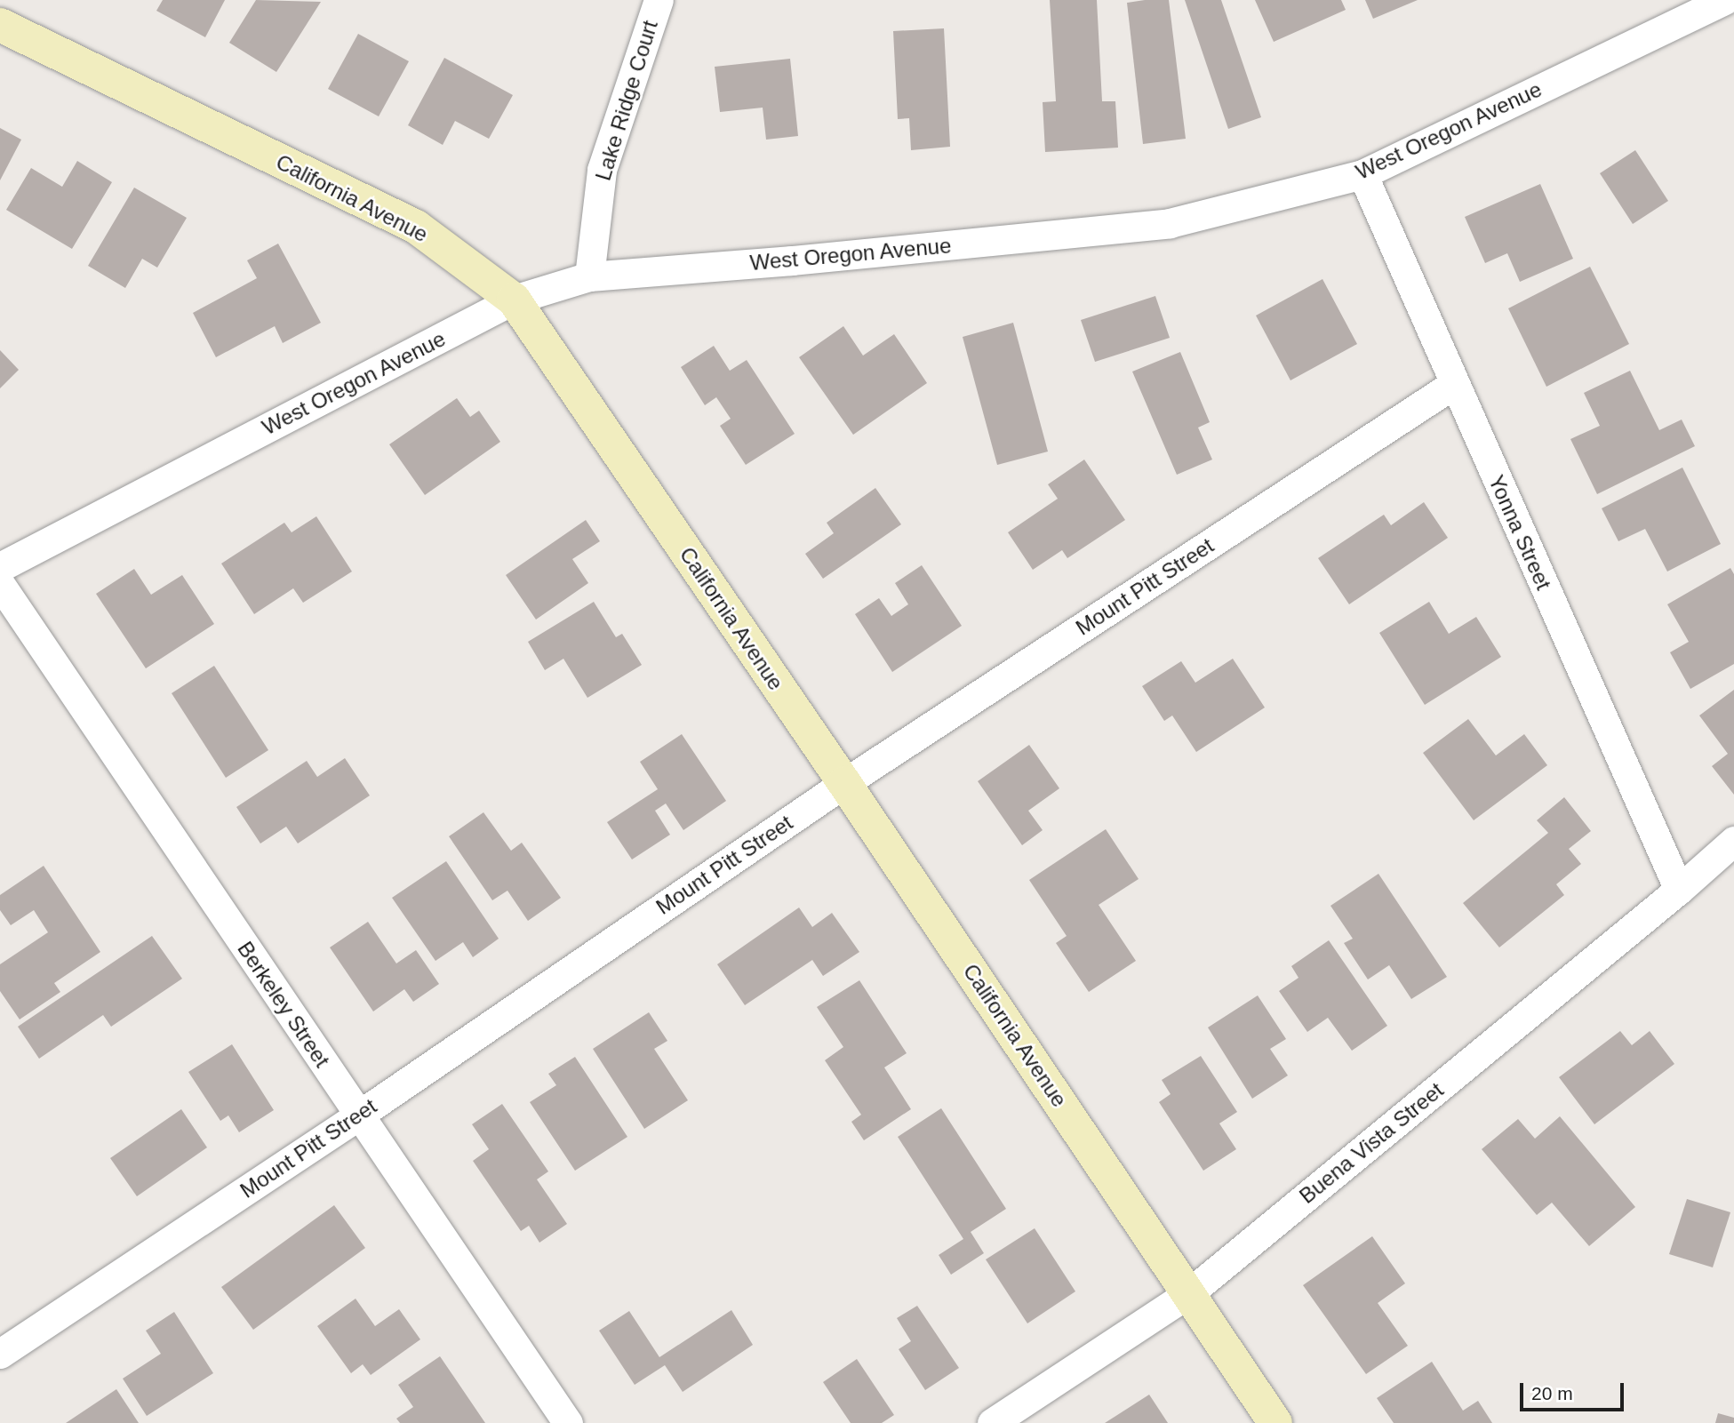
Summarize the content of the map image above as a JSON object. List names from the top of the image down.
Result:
{
  "streets": {
    "street": [
      "Lake Ridge Court",
      "West Oregon Avenue",
      "California Avenue",
      "Yonna Street",
      "Mount Pitt Street",
      "Berkeley Street",
      "Buena Vista Street"
    ]
  },
  "crossings": [
    ["Lake Ridge Court", "West Oregon Avenue"],
    ["West Oregon Avenue", "California Avenue"],
    ["West Oregon Avenue", "Yonna Street"],
    ["California Avenue", "Mount Pitt Street"],
    ["California Avenue", "Buena Vista Street"],
    ["Yonna Street", "Mount Pitt Street"],
    ["Yonna Street", "Buena Vista Street"],
    ["Mount Pitt Street", "Berkeley Street"]
  ],
  "scale_bar": "20 m"
}
